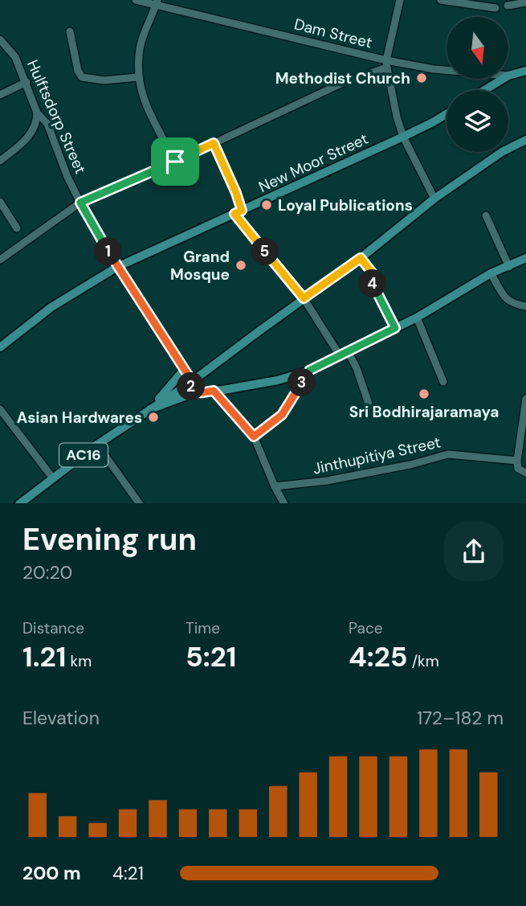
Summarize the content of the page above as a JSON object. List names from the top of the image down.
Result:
{
  "streets": {
    "main road": ["Dam Street", "New Moor Street", "AC16"],
    "street": ["Hulftsdorp Street", "Jinthupitiya Street"]
  },
  "crossings": [
    ["Hulftsdorp Street", "New Moor Street"],
    ["Hulftsdorp Street", "AC16"]
  ],
  "places": [
    "Methodist Church",
    "Loyal Publications",
    "Grand Mosque",
    "Sri Bodhirajaramaya",
    "Asian Hardwares"
  ],
  "north": "bottom",
  "page": {
    "pins": [
      "1",
      "5",
      "4",
      "3",
      "2"
    ],
    "heading": ["Evening run", "20:20"],
    "stats": [
      ["Distance", "1.21 km"],
      ["Time", "5:21"],
      ["Pace", "4:25 /km"]
    ],
    "chart": ["Elevation", "172–182 m"],
    "list": [
      {
        "name": "200 m",
        "note": "4:21"
      }
    ]
  }
}
